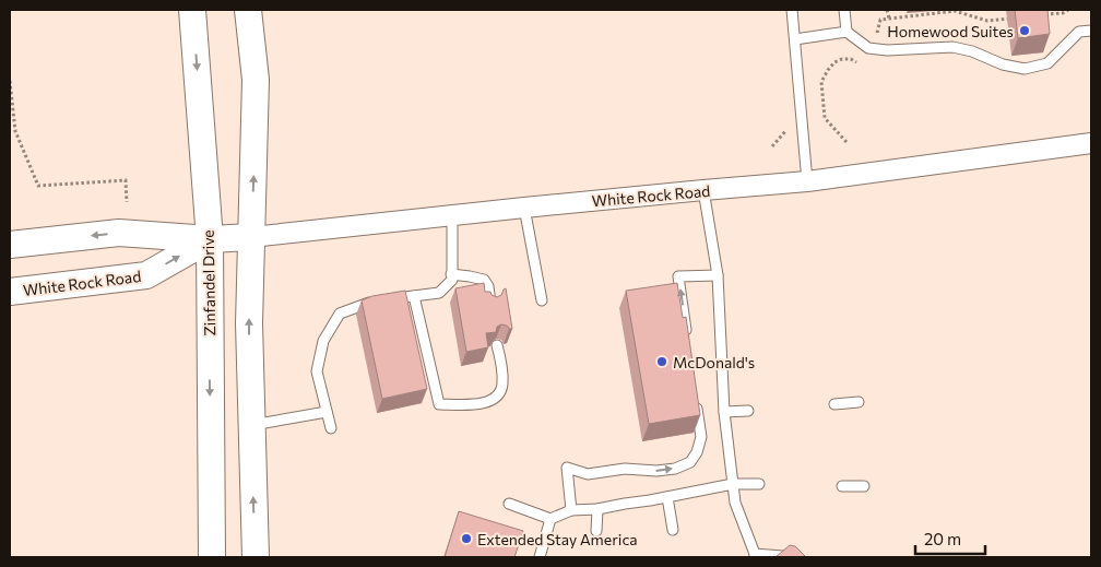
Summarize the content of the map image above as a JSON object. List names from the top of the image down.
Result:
{
  "streets": {
    "main road": ["White Rock Road", "Zinfandel Drive"]
  },
  "crossings": [
    ["White Rock Road", "Zinfandel Drive"]
  ],
  "places": ["Homewood Suites", "McDonald's", "Extended Stay America"],
  "scale_bar": "20 m"
}
